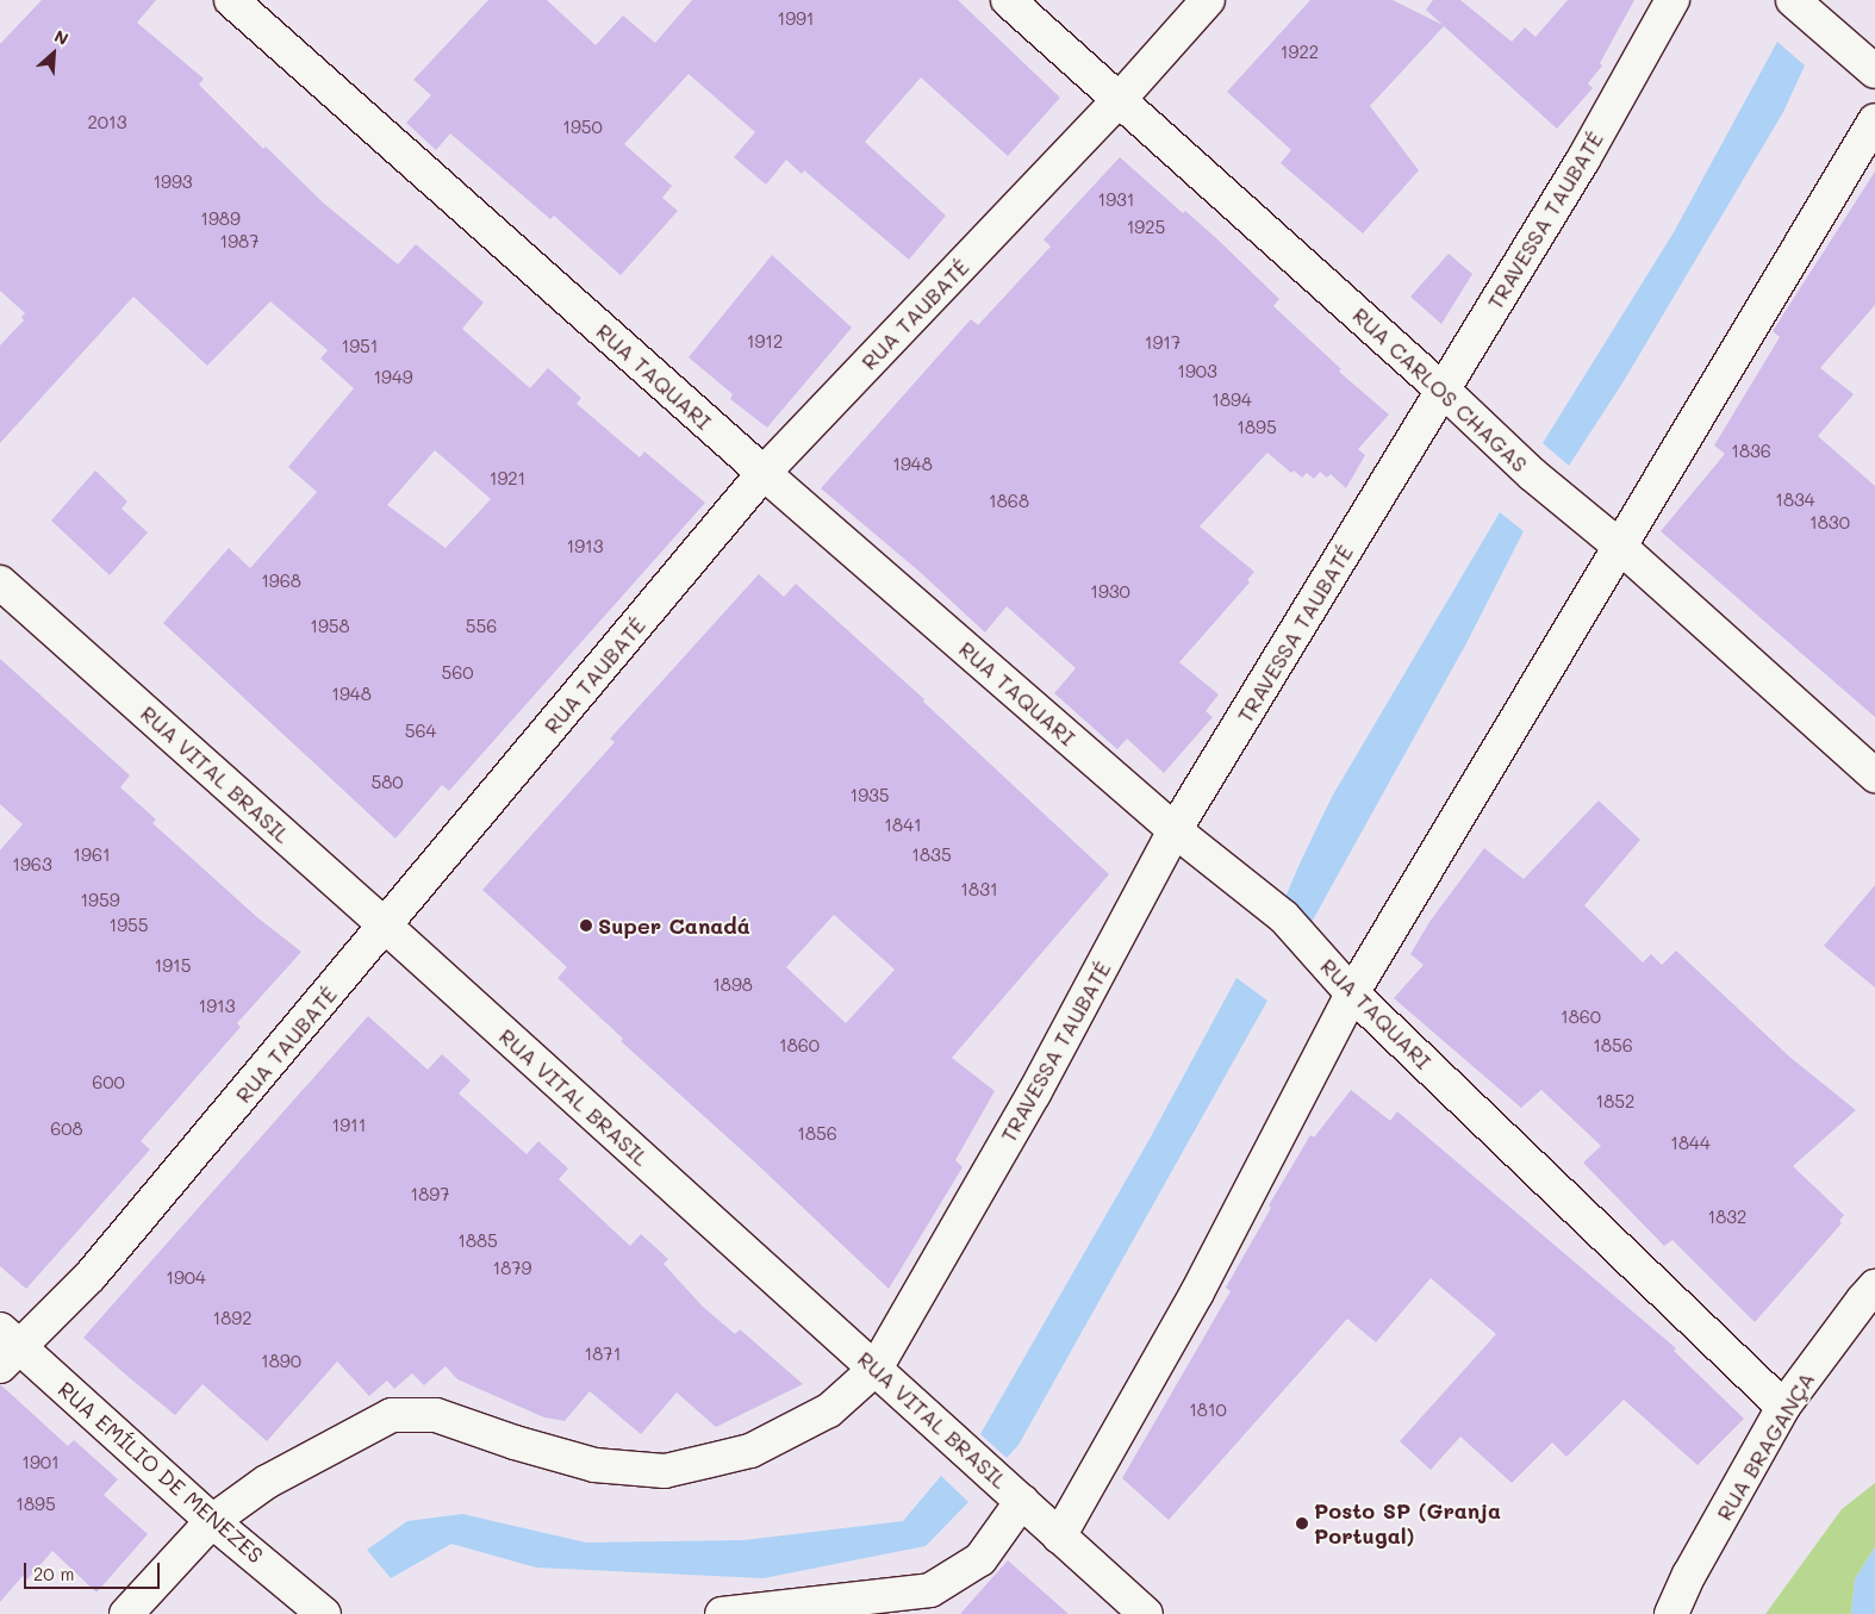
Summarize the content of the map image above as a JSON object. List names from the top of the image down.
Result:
{
  "streets": {
    "street": [
      "TRAVESSA TAUBATÉ",
      "RUA TAUBATÉ",
      "RUA TAQUARI",
      "RUA CARLOS CHAGAS",
      "RUA VITAL BRASIL",
      "RUA BRAGANÇA",
      "RUA EMÍLIO DE MENEZES"
    ]
  },
  "crossings": [
    ["TRAVESSA TAUBATÉ", "RUA TAQUARI"],
    ["TRAVESSA TAUBATÉ", "RUA CARLOS CHAGAS"],
    ["TRAVESSA TAUBATÉ", "RUA VITAL BRASIL"],
    ["TRAVESSA TAUBATÉ", "RUA EMÍLIO DE MENEZES"],
    ["RUA TAUBATÉ", "RUA TAQUARI"],
    ["RUA TAUBATÉ", "RUA CARLOS CHAGAS"],
    ["RUA TAUBATÉ", "RUA VITAL BRASIL"],
    ["RUA TAUBATÉ", "RUA EMÍLIO DE MENEZES"],
    ["RUA TAQUARI", "RUA BRAGANÇA"]
  ],
  "places": ["Super Canadá", "Posto SP (Granja Portugal)"],
  "house_numbers": [
    "1991",
    "1922",
    "2013",
    "1950",
    "1993",
    "1931",
    "1989",
    "1925",
    "1987",
    "1912",
    "1917",
    "1951",
    "1903",
    "1949",
    "1894",
    "1895",
    "1836",
    "1948",
    "1921",
    "1834",
    "1868",
    "1830",
    "1913",
    "1968",
    "1930",
    "1958",
    "556",
    "560",
    "1948",
    "564",
    "580",
    "1935",
    "1841",
    "1961",
    "1835",
    "1963",
    "1831",
    "1959",
    "1955",
    "1915",
    "1898",
    "1913",
    "1860",
    "1860",
    "1856",
    "600",
    "1852",
    "1911",
    "608",
    "1856",
    "1844",
    "1897",
    "1832",
    "1885",
    "1879",
    "1904",
    "1892",
    "1871",
    "1890",
    "1810",
    "1901",
    "1895"
  ],
  "scale_bar": "20 m",
  "north": "top right"
}
